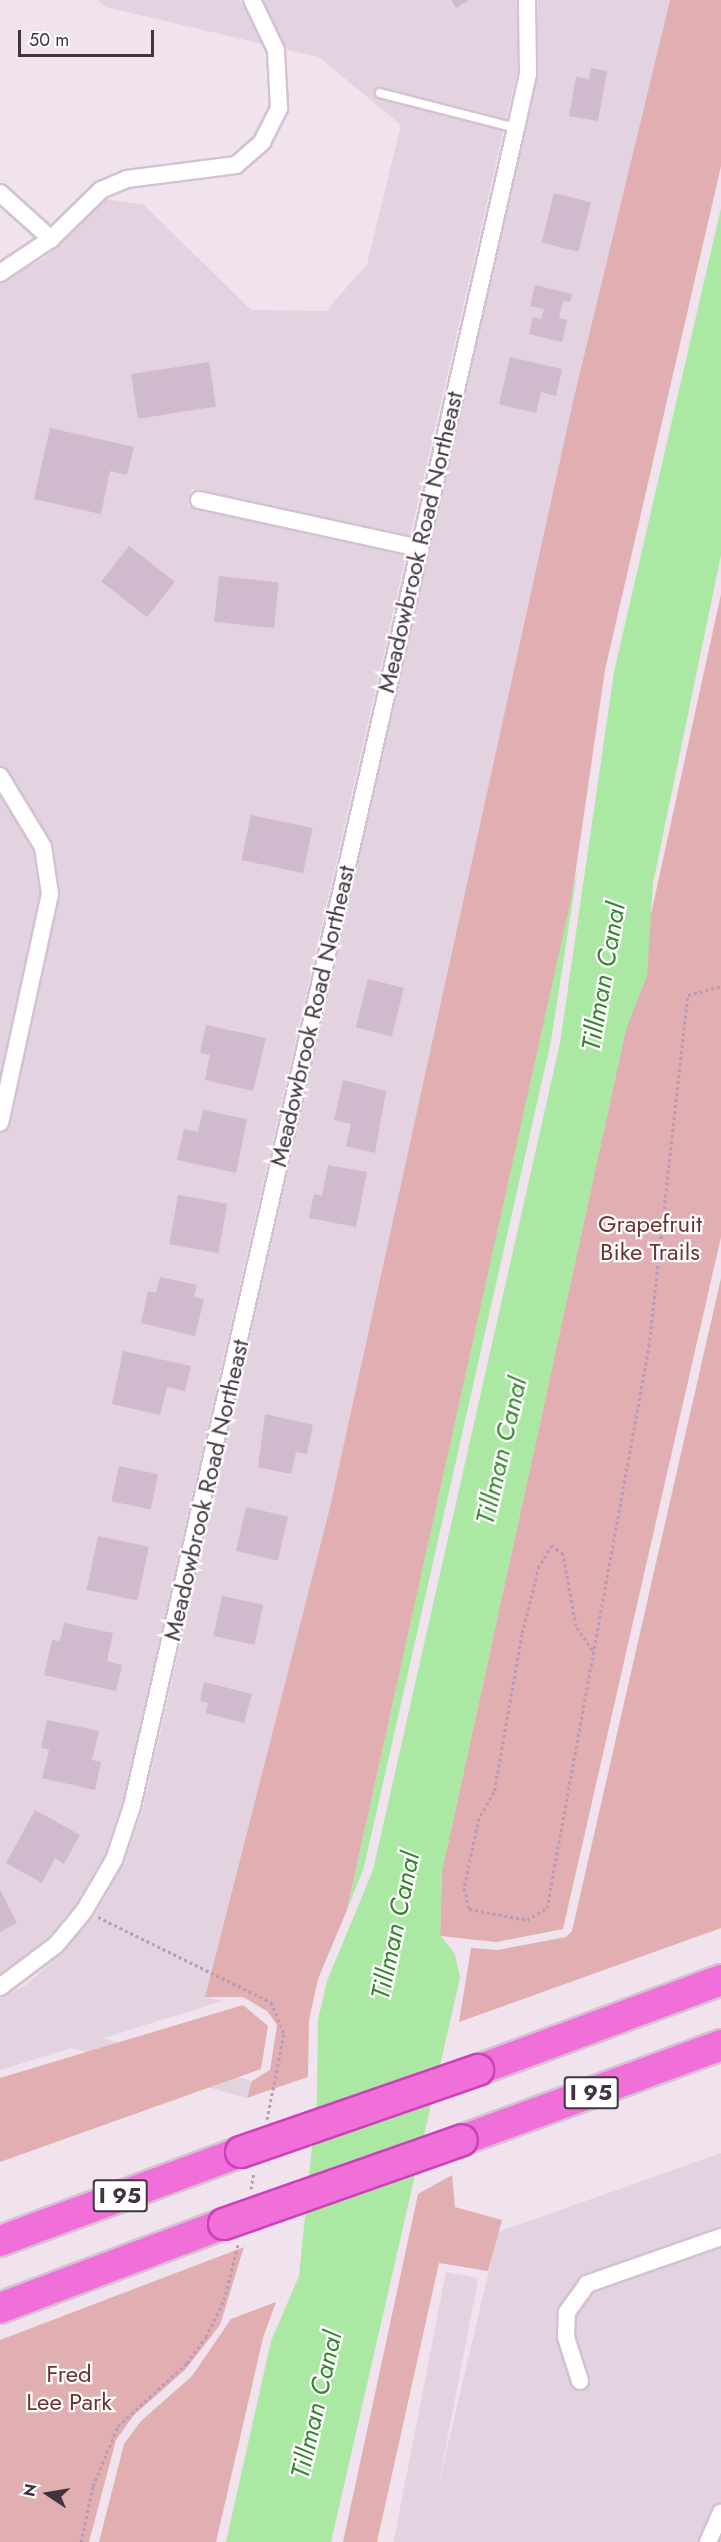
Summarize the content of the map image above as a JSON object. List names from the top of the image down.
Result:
{
  "streets": {
    "highway": ["I 95"],
    "street": ["Meadowbrook Road Northeast"]
  },
  "water": ["Tillman Canal"],
  "parks": ["Grapefruit Bike Trails", "Fred Lee Park"],
  "scale_bar": "50 m",
  "north": "left"
}
